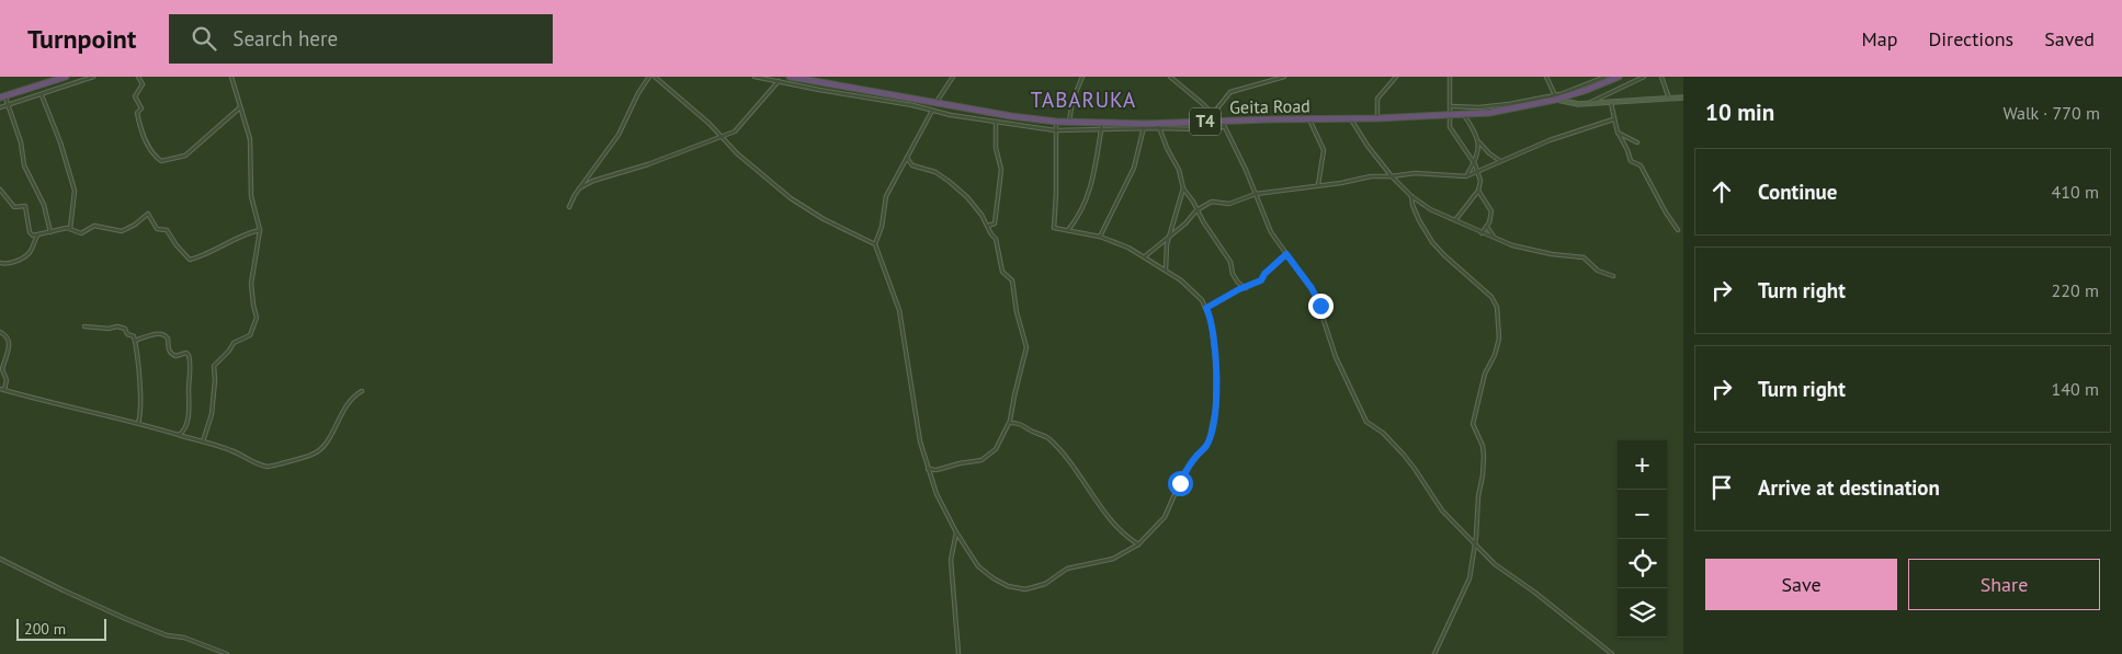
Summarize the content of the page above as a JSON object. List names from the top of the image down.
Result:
{
  "streets": {
    "highway": ["Geita Road", "T4"]
  },
  "districts": ["TABARUKA"],
  "scale_bar": "200 m",
  "page": {
    "header": "Turnpoint",
    "search": "Search here",
    "nav": ["Map", "Directions", "Saved"],
    "heading": ["10 min", "Walk · 770 m"],
    "list": [
      ["Continue", "410 m"],
      ["Turn right", "220 m"],
      ["Turn right", "140 m"],
      "Arrive at destination"
    ],
    "map_buttons": ["+", "−"],
    "buttons": ["Save", "Share"],
    "scale": "200 m"
  }
}
